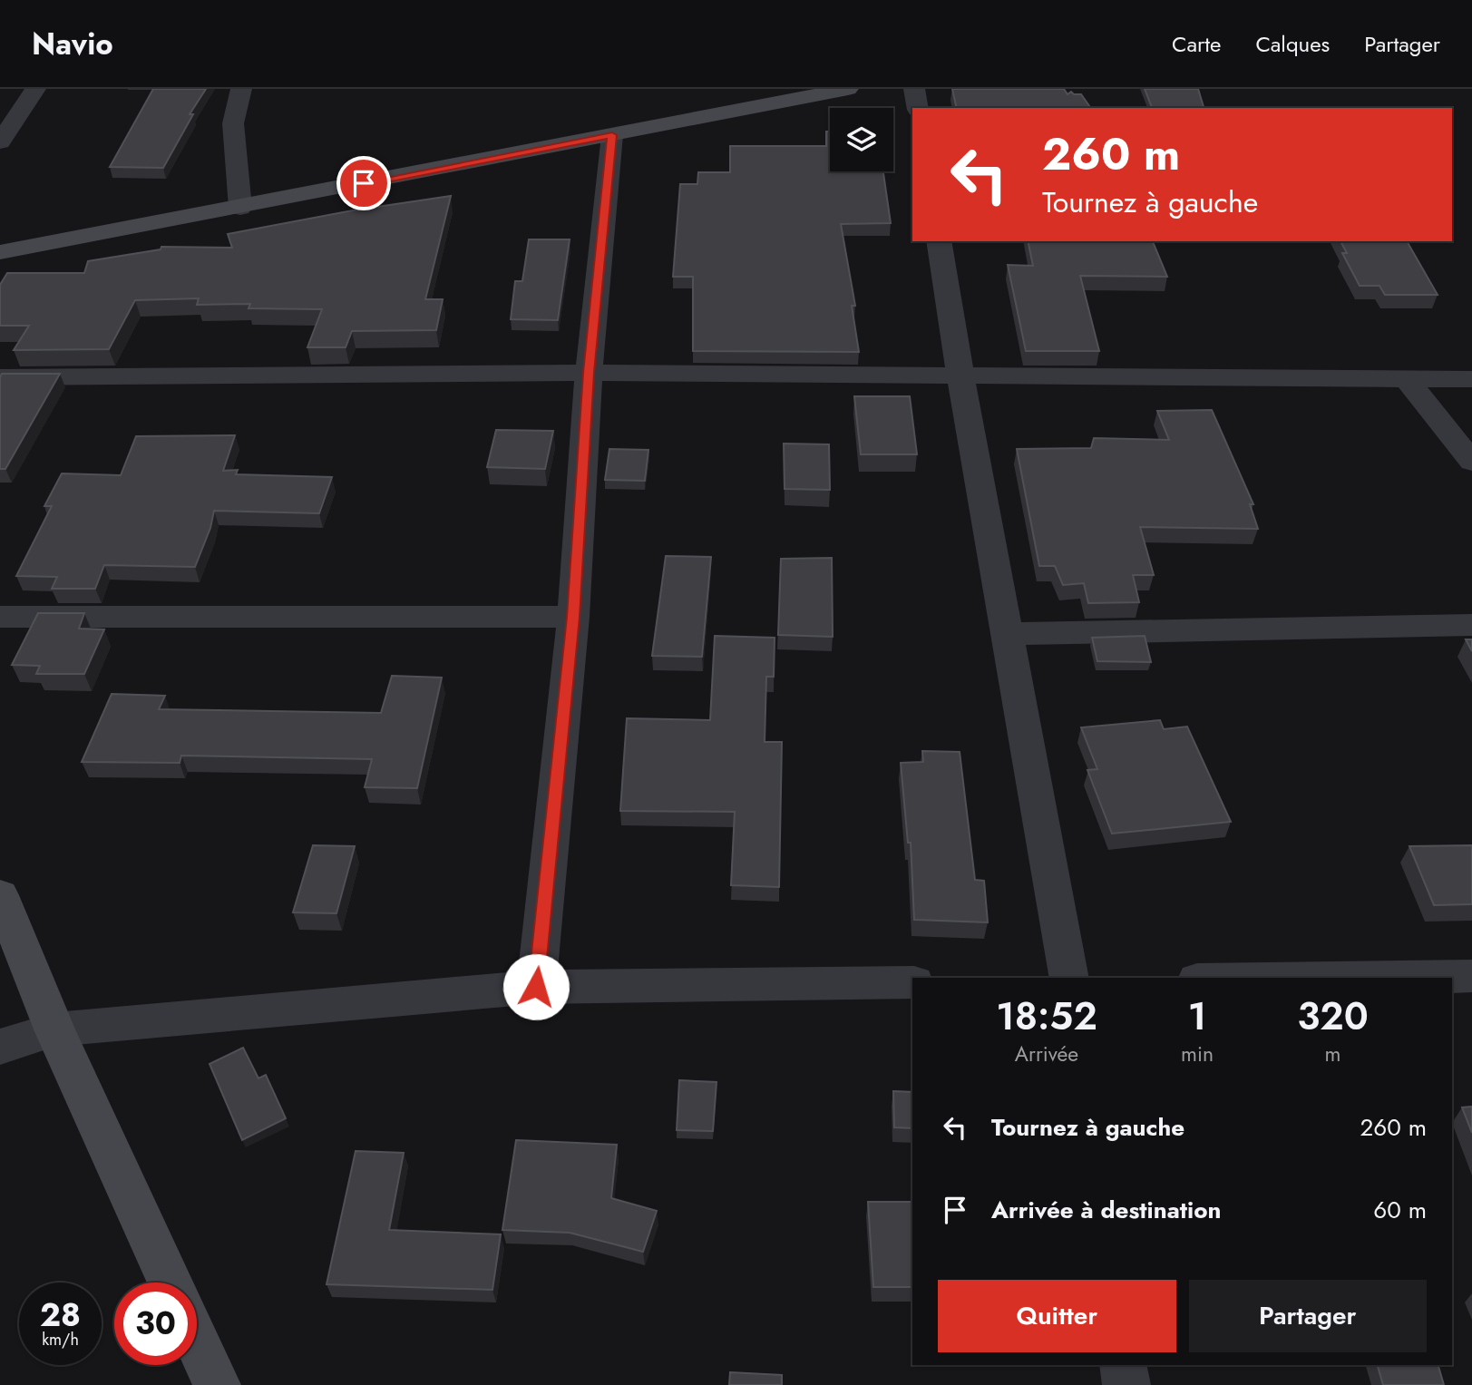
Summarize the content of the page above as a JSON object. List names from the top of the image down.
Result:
{
  "page": {
    "header": "Navio",
    "nav": ["Carte", "Calques", "Partager"],
    "turn": ["260 m", "Tournez à gauche"],
    "eta": [
      "18:52",
      "Arrivée",
      "1",
      "min",
      "320",
      "m"
    ],
    "list": [
      {
        "name": "Tournez à gauche",
        "value": "260 m"
      },
      {
        "name": "Arrivée à destination",
        "value": "60 m"
      }
    ],
    "buttons": ["Quitter", "Partager"],
    "speed": "28 km/h",
    "limit": "30"
  }
}
